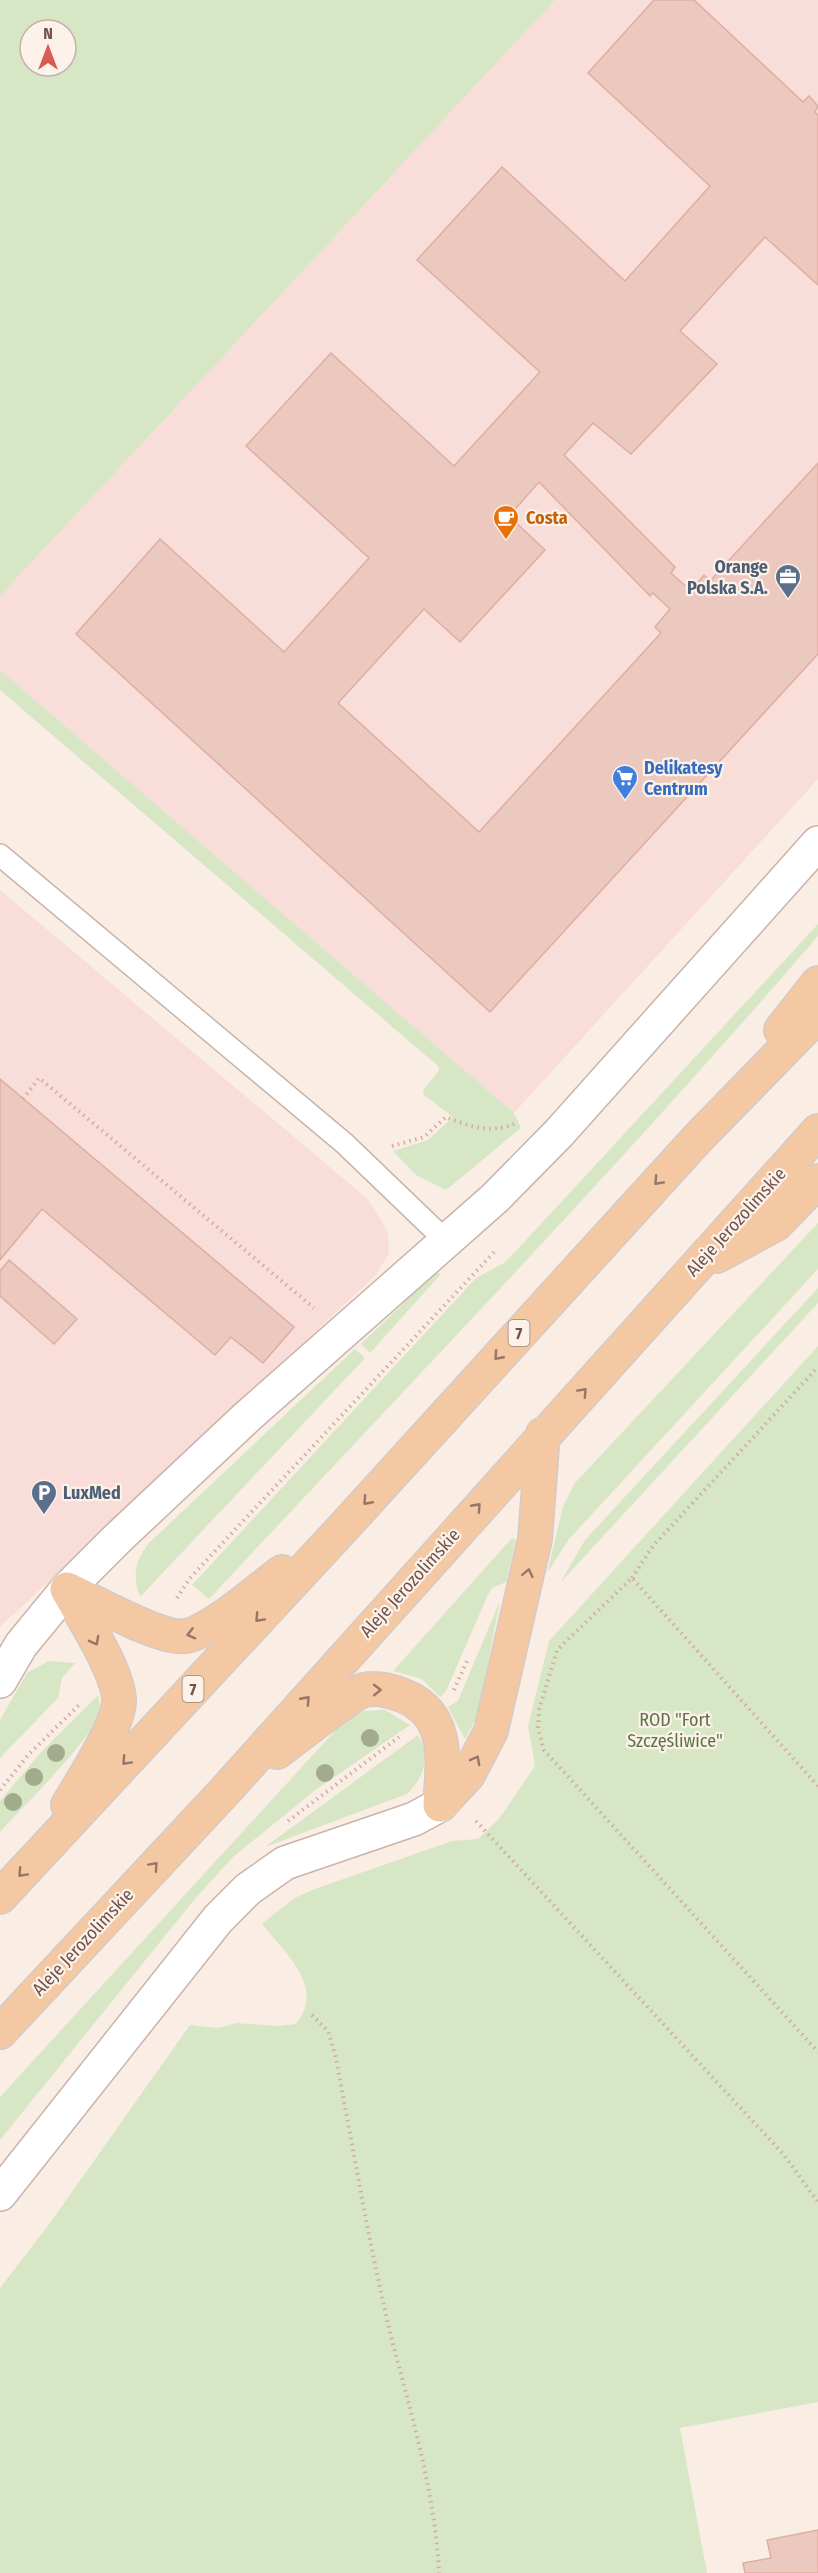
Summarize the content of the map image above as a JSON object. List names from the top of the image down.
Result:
{
  "streets": {
    "main road": ["Aleje Jerozolimskie", "7"]
  },
  "parks": ["ROD \"Fort Szczęśliwice\""],
  "places": {
    "cafe": ["Costa"],
    "office": ["Orange Polska S.A."],
    "supermarket": ["Delikatesy Centrum"],
    "parking": ["LuxMed"]
  },
  "north": "top"
}
